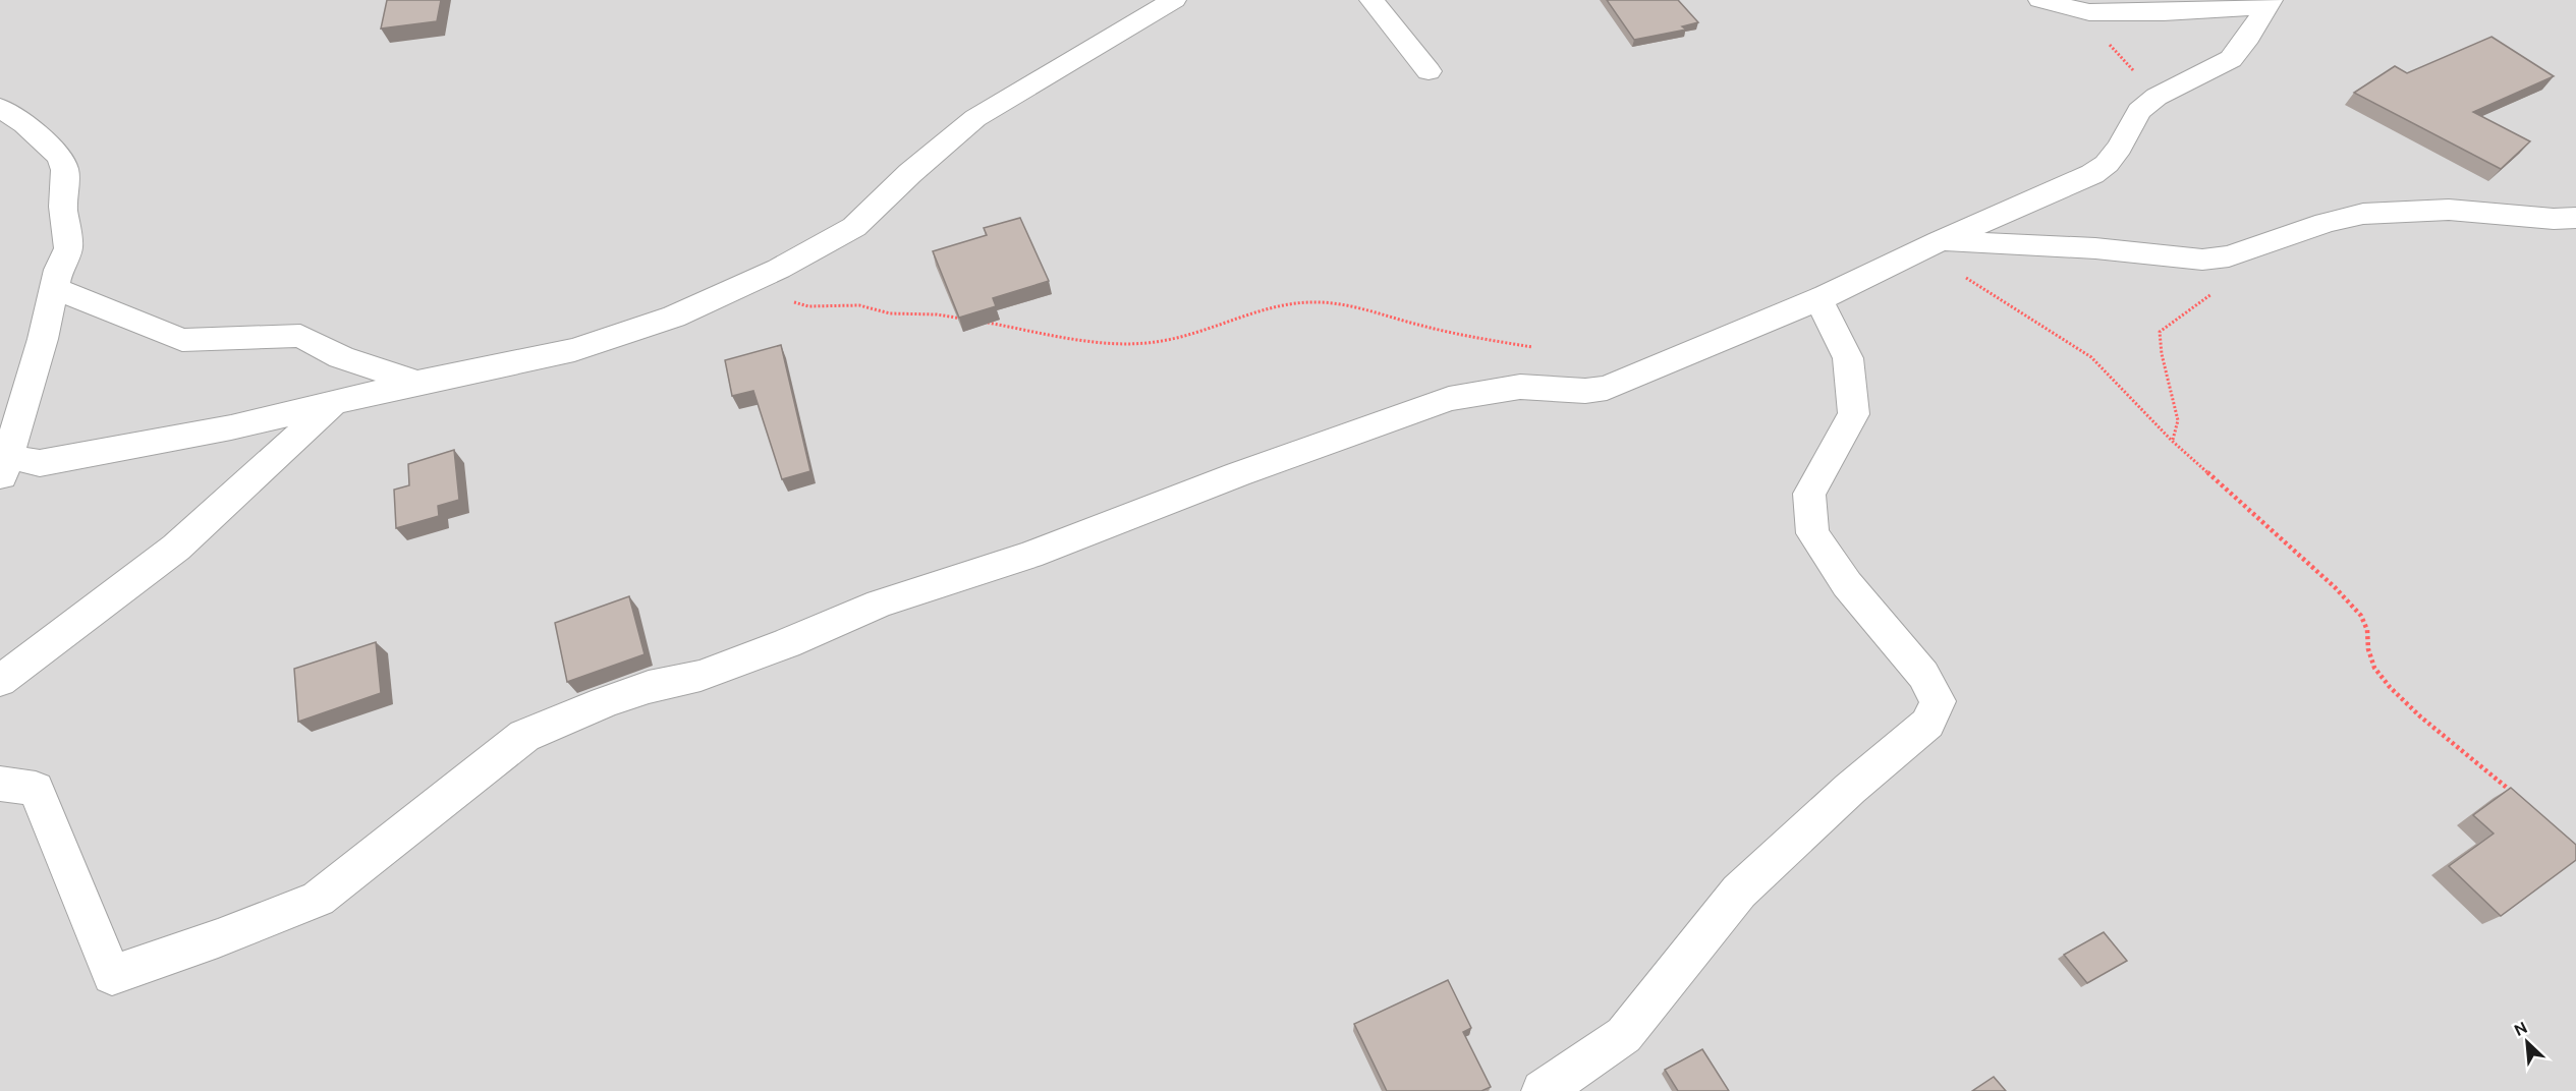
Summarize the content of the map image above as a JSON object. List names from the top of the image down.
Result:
{
  "north": "top left"
}
